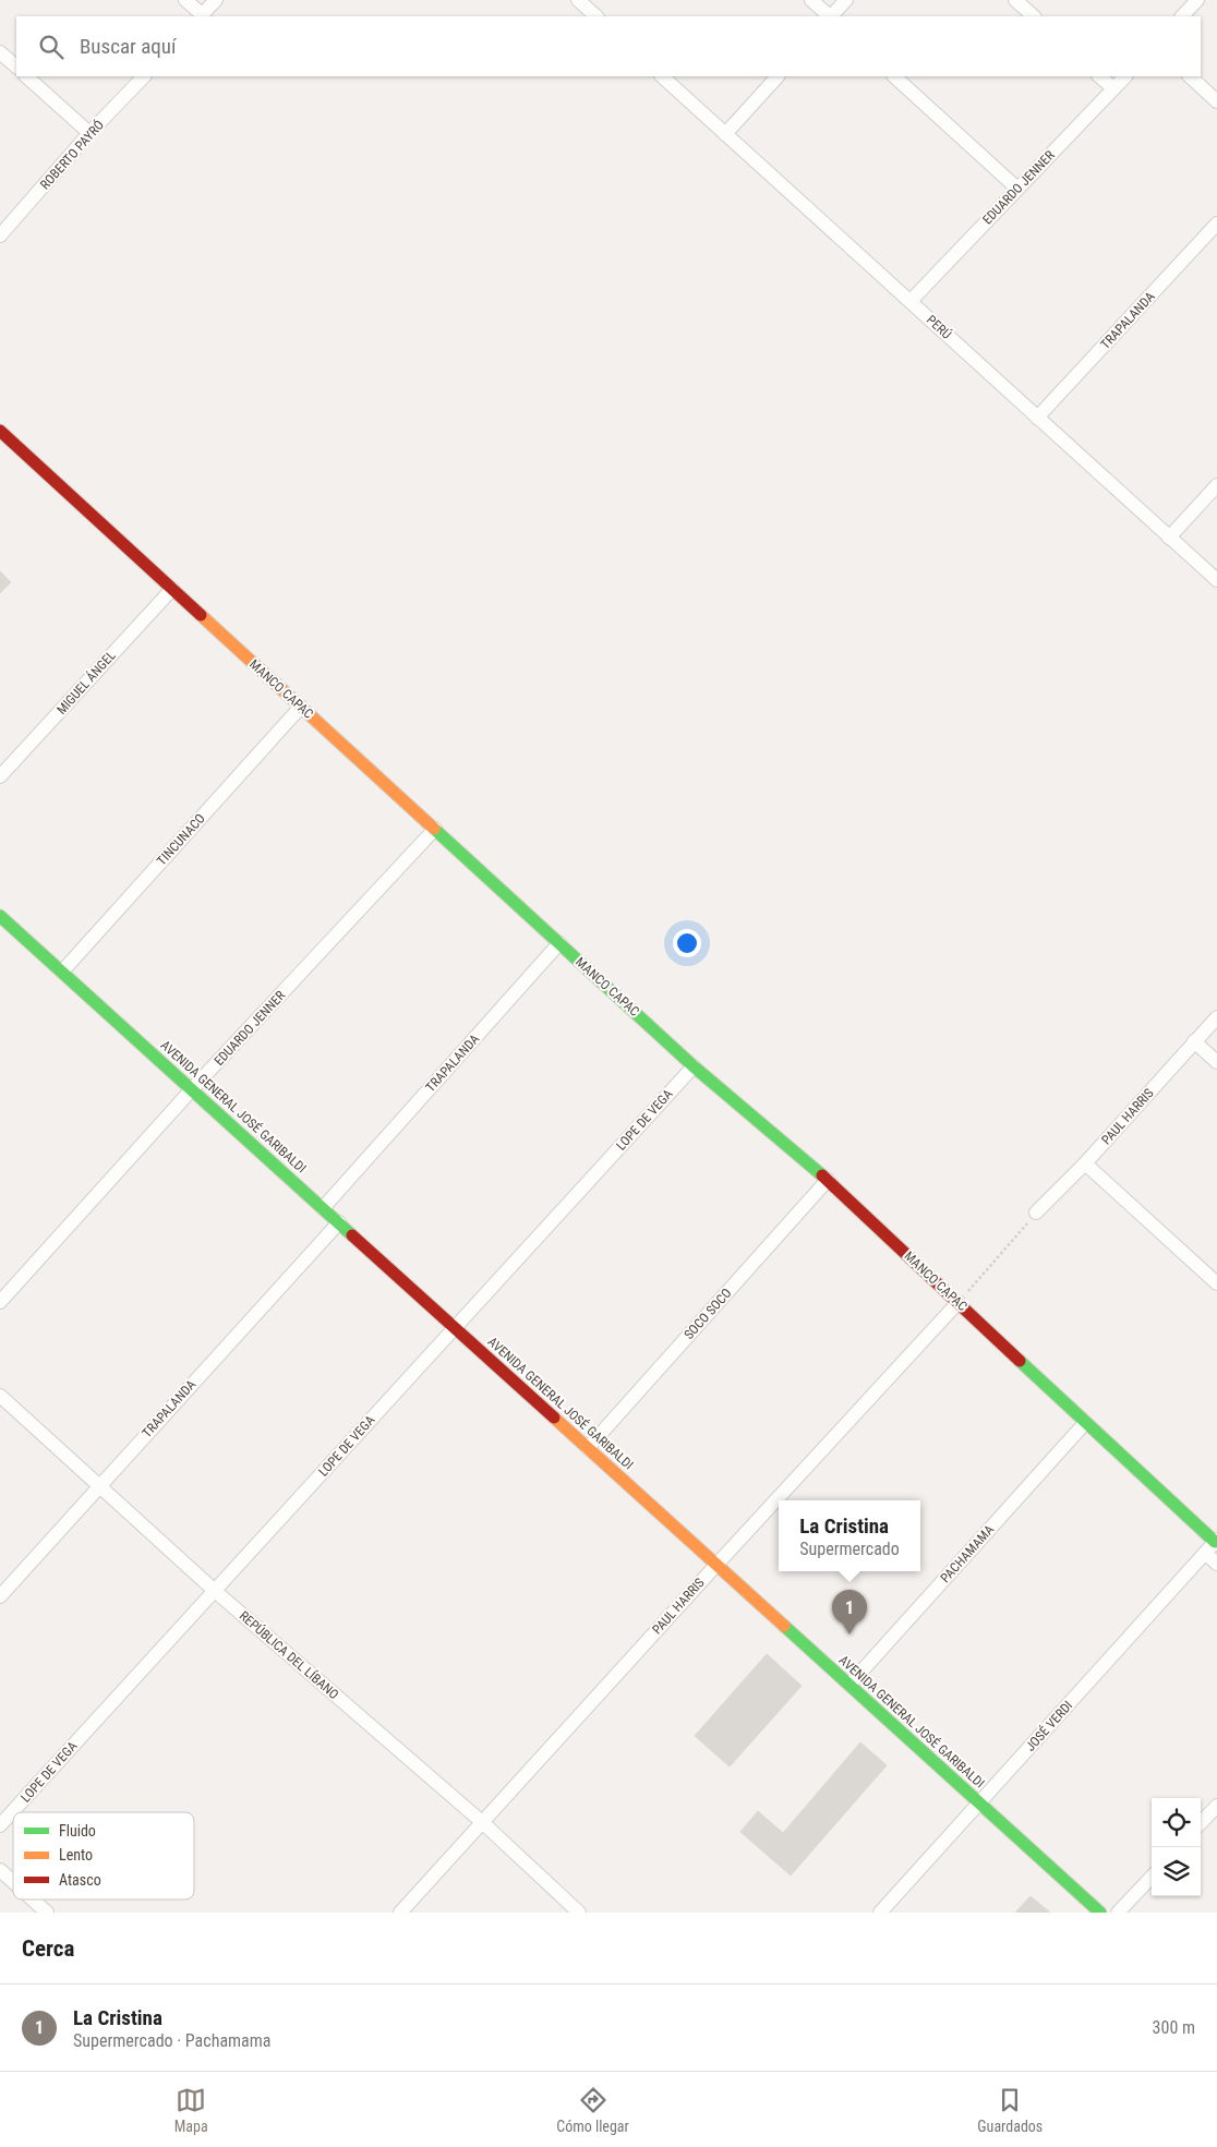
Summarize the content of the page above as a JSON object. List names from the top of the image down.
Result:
{
  "streets": {
    "street": [
      "ROBERTO PAYRÓ",
      "EDUARDO JENNER",
      "TRAPALANDA",
      "PERÚ",
      "MIGUEL ÁNGEL",
      "MANCO CAPAC",
      "TINCUNACO",
      "AVENIDA GENERAL JOSÉ GARIBALDI",
      "PAUL HARRIS",
      "LOPE DE VEGA",
      "SOCO SOCO",
      "PACHAMAMA",
      "REPÚBLICA DEL LÍBANO",
      "JOSÉ VERDI"
    ]
  },
  "crossings": [
    ["EDUARDO JENNER", "PERÚ"],
    ["EDUARDO JENNER", "MANCO CAPAC"],
    ["EDUARDO JENNER", "AVENIDA GENERAL JOSÉ GARIBALDI"],
    ["TRAPALANDA", "PERÚ"],
    ["TRAPALANDA", "MANCO CAPAC"],
    ["TRAPALANDA", "AVENIDA GENERAL JOSÉ GARIBALDI"],
    ["TRAPALANDA", "REPÚBLICA DEL LÍBANO"],
    ["MIGUEL ÁNGEL", "MANCO CAPAC"],
    ["MANCO CAPAC", "TINCUNACO"],
    ["MANCO CAPAC", "PAUL HARRIS"],
    ["MANCO CAPAC", "LOPE DE VEGA"],
    ["MANCO CAPAC", "SOCO SOCO"],
    ["MANCO CAPAC", "PACHAMAMA"],
    ["MANCO CAPAC", "JOSÉ VERDI"],
    ["TINCUNACO", "AVENIDA GENERAL JOSÉ GARIBALDI"],
    ["AVENIDA GENERAL JOSÉ GARIBALDI", "PAUL HARRIS"],
    ["AVENIDA GENERAL JOSÉ GARIBALDI", "LOPE DE VEGA"],
    ["AVENIDA GENERAL JOSÉ GARIBALDI", "SOCO SOCO"],
    ["AVENIDA GENERAL JOSÉ GARIBALDI", "PACHAMAMA"],
    ["AVENIDA GENERAL JOSÉ GARIBALDI", "JOSÉ VERDI"],
    ["PAUL HARRIS", "REPÚBLICA DEL LÍBANO"],
    ["LOPE DE VEGA", "REPÚBLICA DEL LÍBANO"]
  ],
  "legend": ["Fluido", "Lento", "Atasco"],
  "page": {
    "search": "Buscar aquí",
    "popup": ["La Cristina", "Supermercado"],
    "pins": "1",
    "heading": "Cerca",
    "list": [
      {
        "mark": "1",
        "name": "La Cristina",
        "note": "Supermercado · Pachamama",
        "value": "300 m"
      }
    ],
    "nav": ["Mapa", "Cómo llegar", "Guardados"]
  }
}
